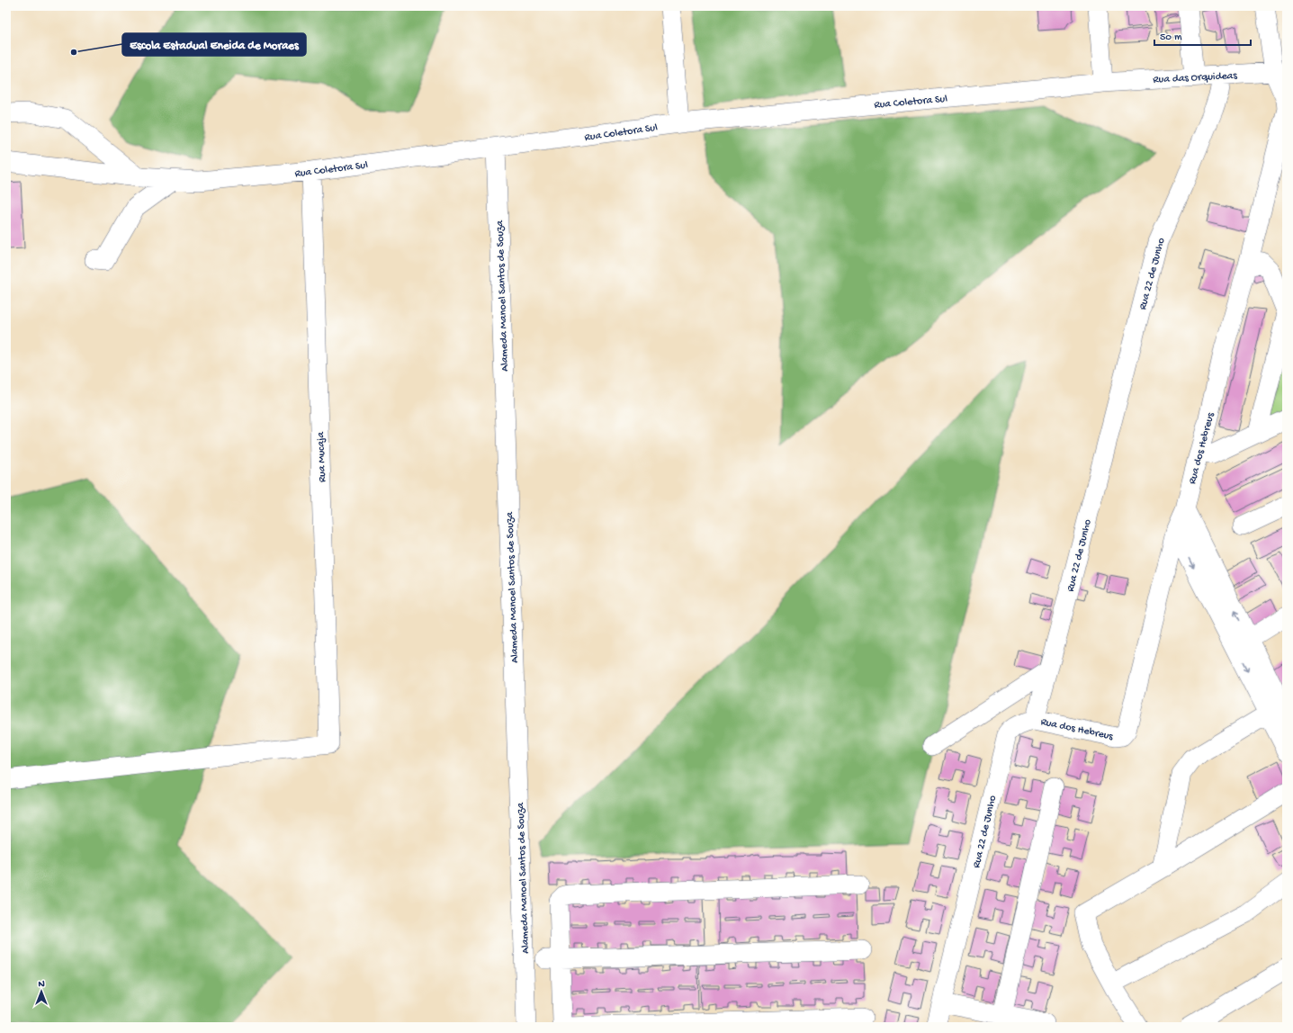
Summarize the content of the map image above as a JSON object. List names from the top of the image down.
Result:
{
  "streets": {
    "street": [
      "Rua das Orquideas",
      "Rua Coletora Sul",
      "Rua 22 de Junho",
      "Alameda Manoel Santos de Souza",
      "Rua dos Hebreus",
      "Rua Mucaja"
    ]
  },
  "crossings": [
    ["Rua das Orquideas", "Rua Coletora Sul"],
    ["Rua das Orquideas", "Rua 22 de Junho"],
    ["Rua das Orquideas", "Rua dos Hebreus"],
    ["Rua Coletora Sul", "Alameda Manoel Santos de Souza"],
    ["Rua Coletora Sul", "Rua Mucaja"],
    ["Rua 22 de Junho", "Rua dos Hebreus"]
  ],
  "places": ["Escola Estadual Eneida de Moraes"],
  "scale_bar": "50 m",
  "north": "top"
}
